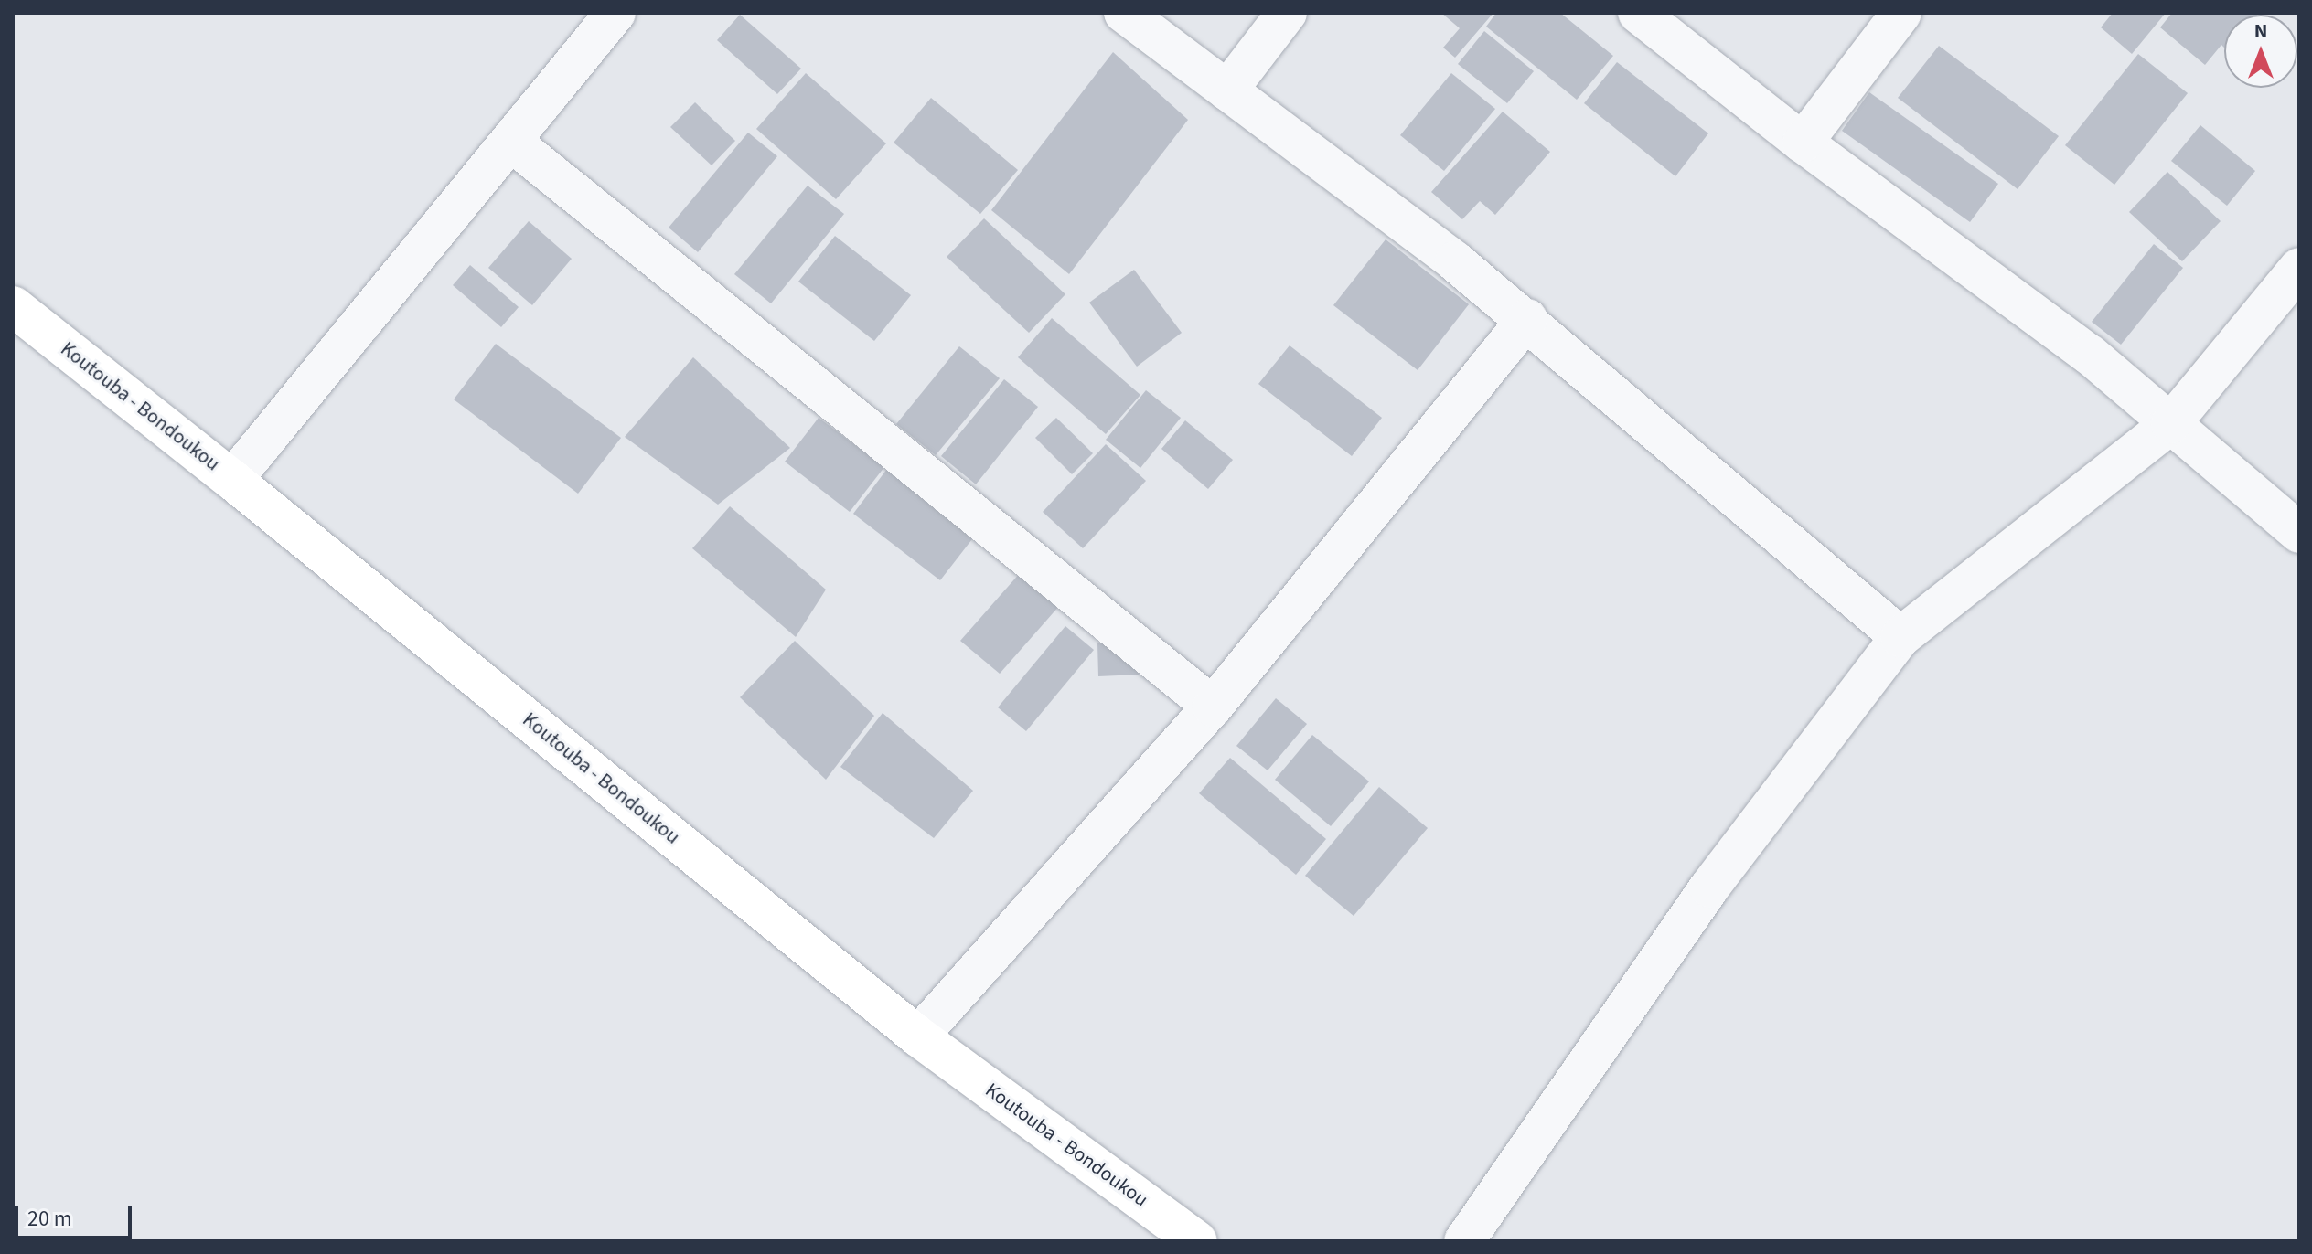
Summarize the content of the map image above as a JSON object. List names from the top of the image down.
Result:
{
  "streets": {
    "main road": ["Koutouba - Bondoukou"]
  },
  "scale_bar": "20 m",
  "north": "top"
}
